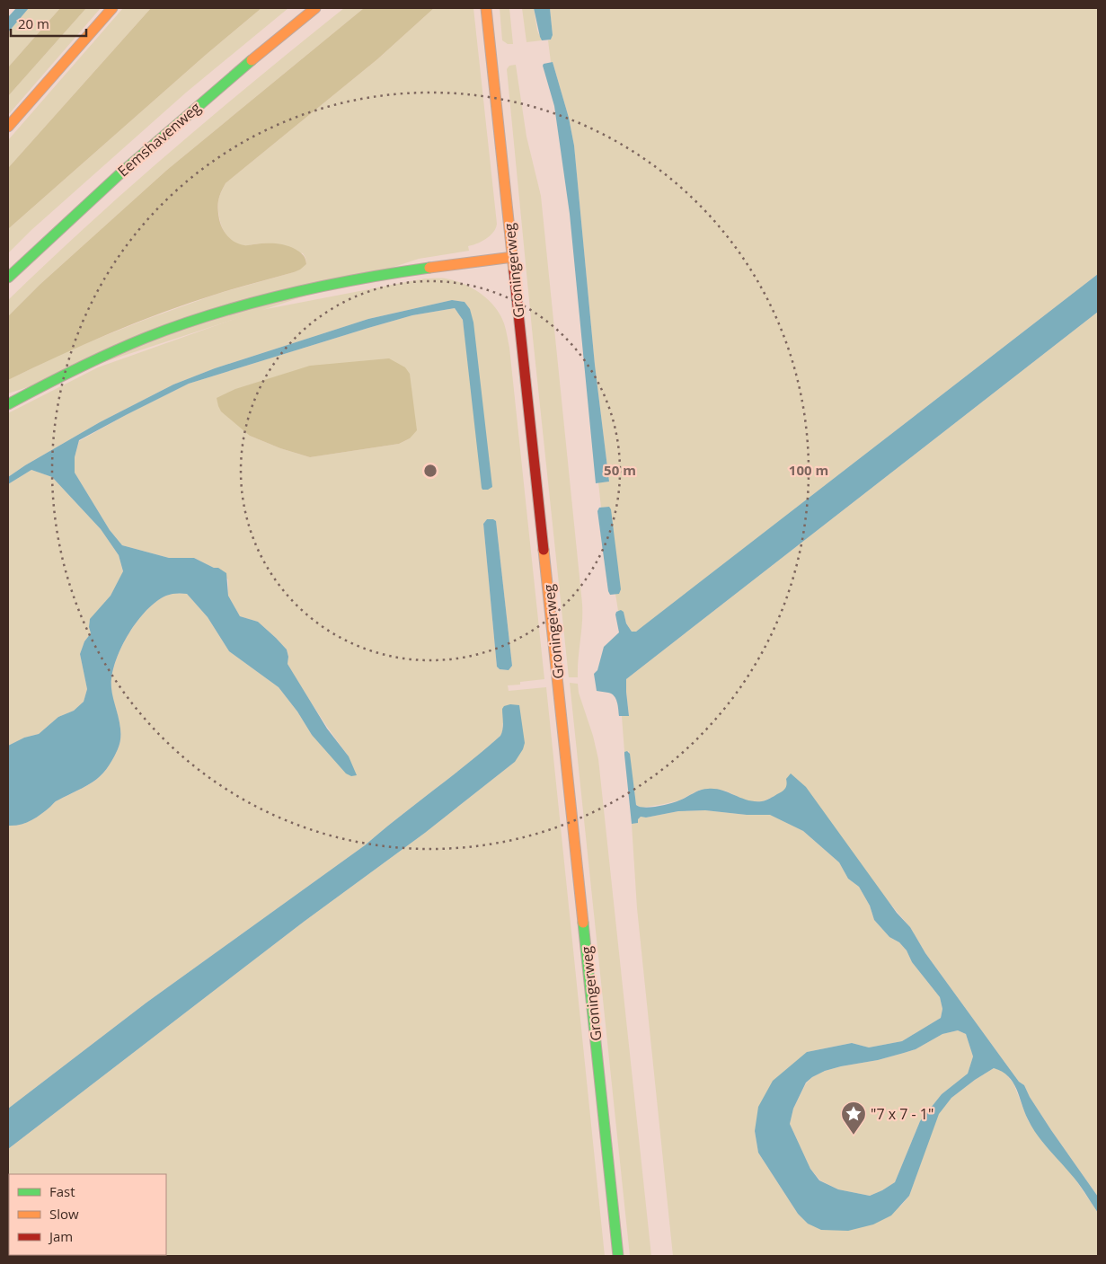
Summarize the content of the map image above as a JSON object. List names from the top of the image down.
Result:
{
  "streets": {
    "main road": ["Eemshavenweg", "Groningerweg"]
  },
  "places": {
    "place": ["\"7 x 7 - 1\""]
  },
  "legend": ["Fast", "Slow", "Jam"],
  "scale_bar": "20 m",
  "rings": ["50 m", "100 m"]
}
